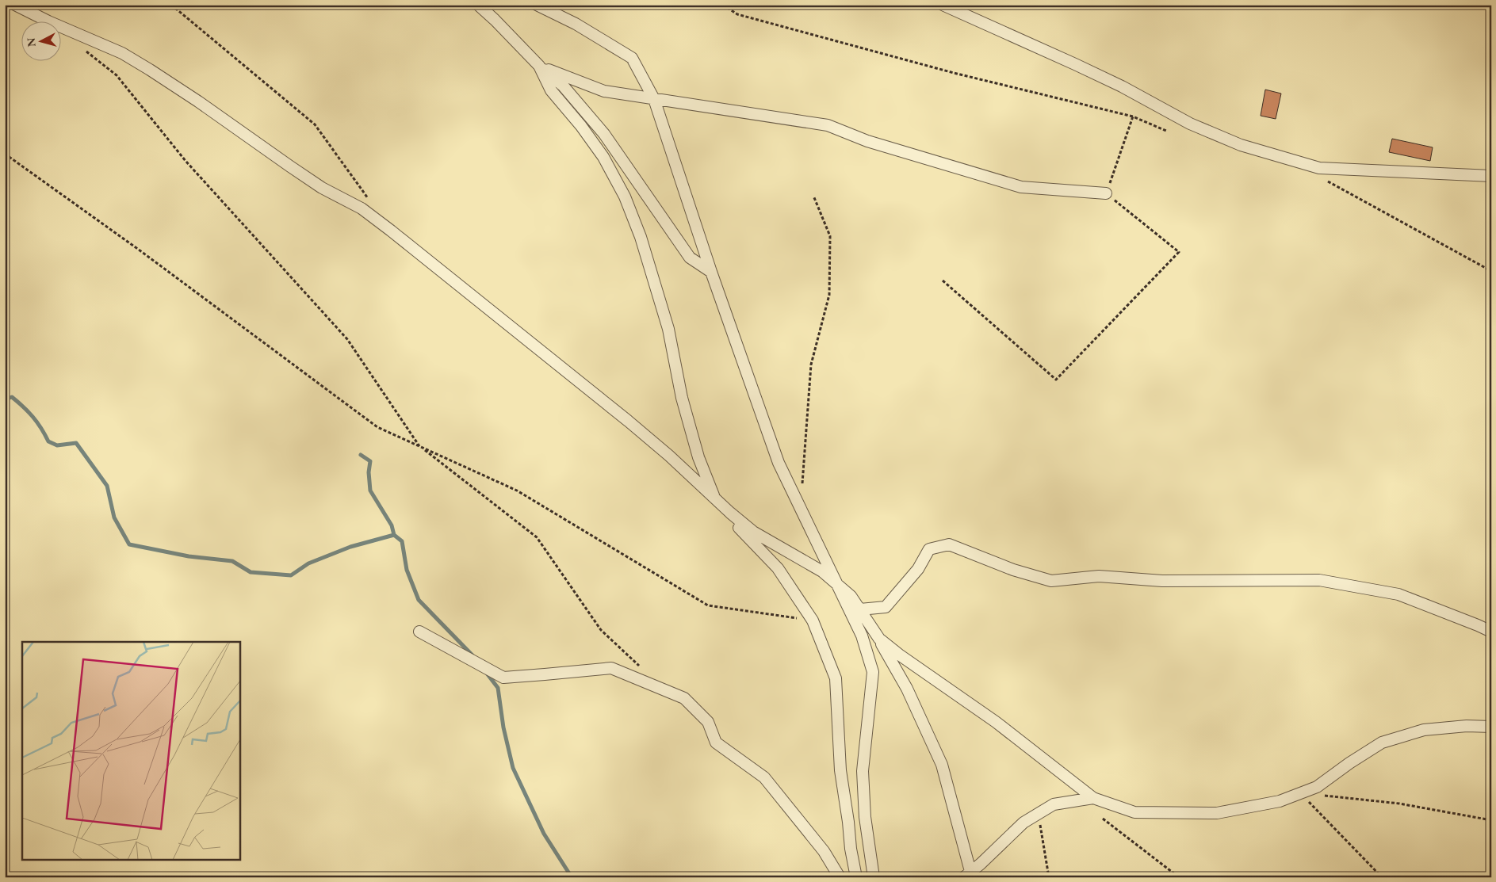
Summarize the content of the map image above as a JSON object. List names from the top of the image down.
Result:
{
  "north": "left"
}
